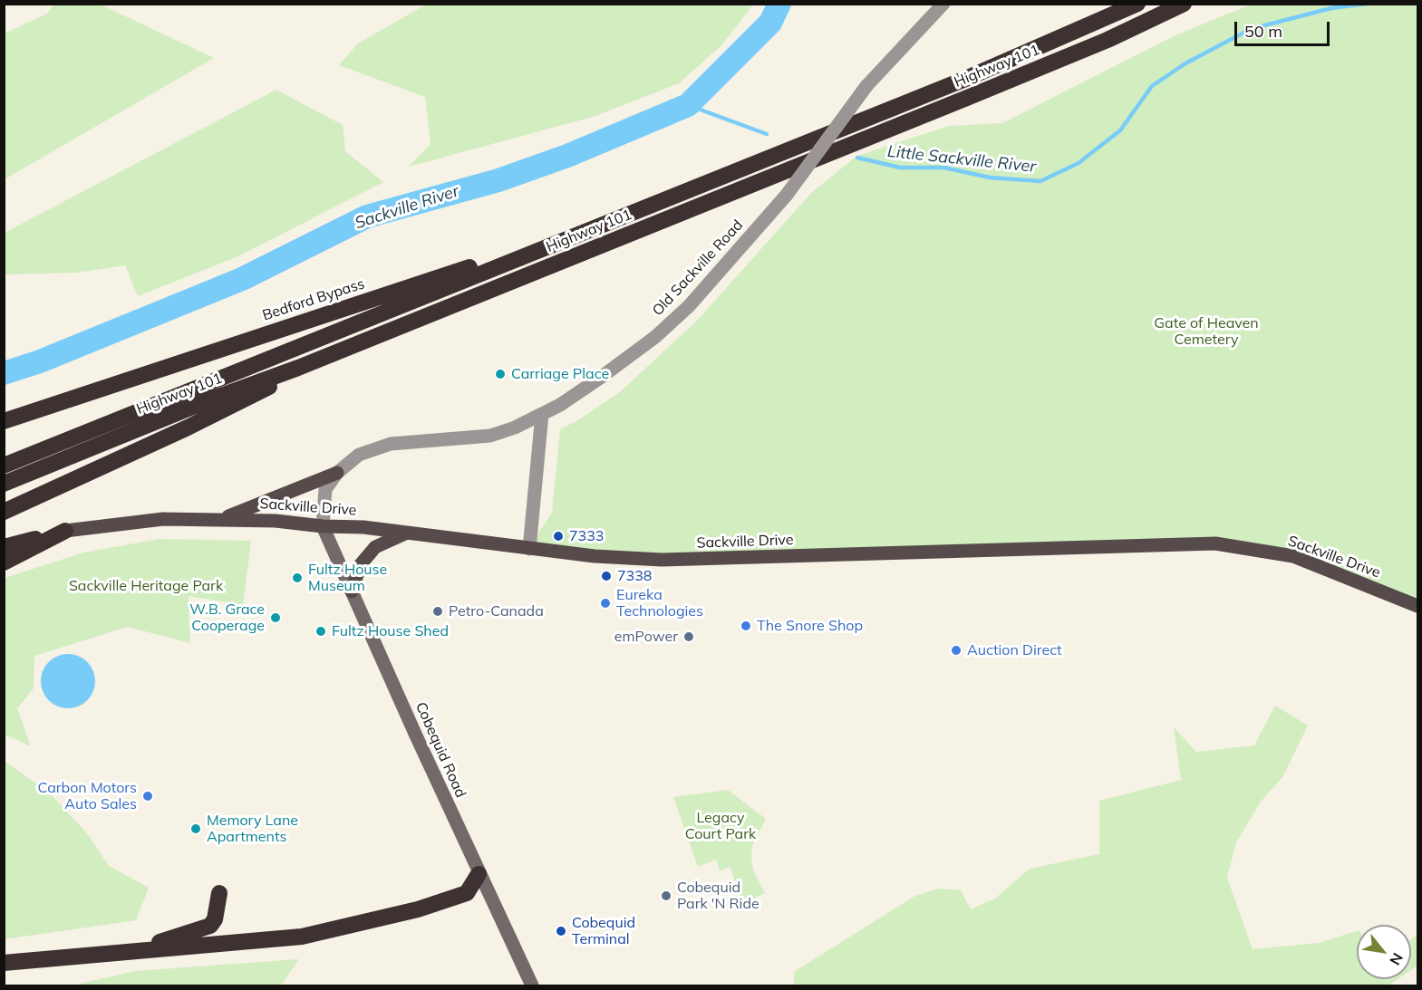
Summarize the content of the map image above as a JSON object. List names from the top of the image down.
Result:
{
  "streets": {
    "highway": ["Highway 101", "Bedford Bypass"],
    "main road": ["Sackville Drive", "Cobequid Road"],
    "street": ["Old Sackville Road"]
  },
  "crossings": [
    ["Highway 101", "Bedford Bypass"],
    ["Old Sackville Road", "Sackville Drive"],
    ["Old Sackville Road", "Cobequid Road"],
    ["Sackville Drive", "Cobequid Road"]
  ],
  "water": ["Little Sackville River", "Sackville River"],
  "parks": ["Gate of Heaven Cemetery", "Sackville Heritage Park", "Legacy Court Park"],
  "places": [
    "Carriage Place",
    "7333",
    "7338",
    "Fultz House Museum",
    "Eureka Technologies",
    "Petro-Canada",
    "W.B. Grace Cooperage",
    "The Snore Shop",
    "Fultz House Shed",
    "emPower",
    "Auction Direct",
    "Carbon Motors Auto Sales",
    "Memory Lane Apartments",
    "Cobequid Park 'N Ride",
    "Cobequid Terminal"
  ],
  "scale_bar": "50 m",
  "north": "bottom right"
}
